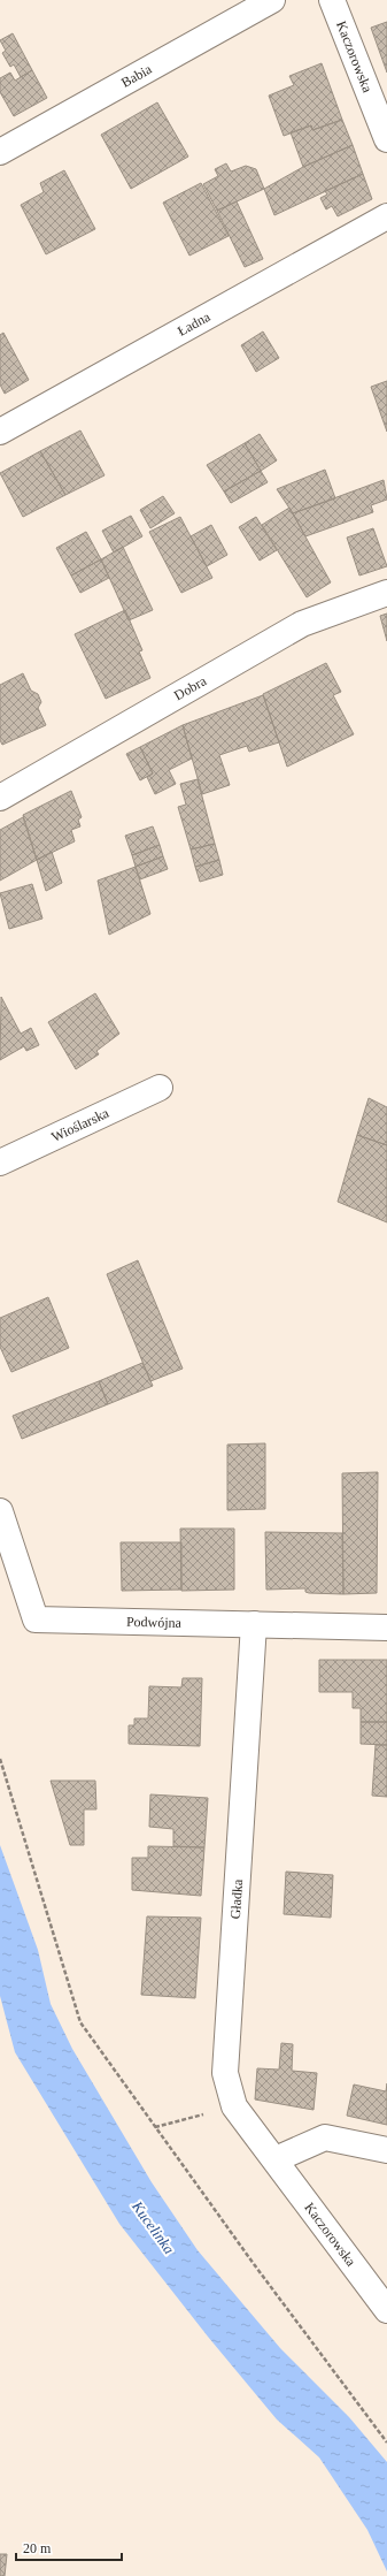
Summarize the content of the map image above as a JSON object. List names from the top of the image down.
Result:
{
  "streets": {
    "street": [
      "Kaczorowska",
      "Babia",
      "Ładna",
      "Dobra",
      "Wioślarska",
      "Podwójna",
      "Gładka"
    ]
  },
  "crossings": [
    ["Kaczorowska", "Gładka"],
    ["Podwójna", "Gładka"]
  ],
  "water": ["Kucelinka"],
  "scale_bar": "20 m"
}
